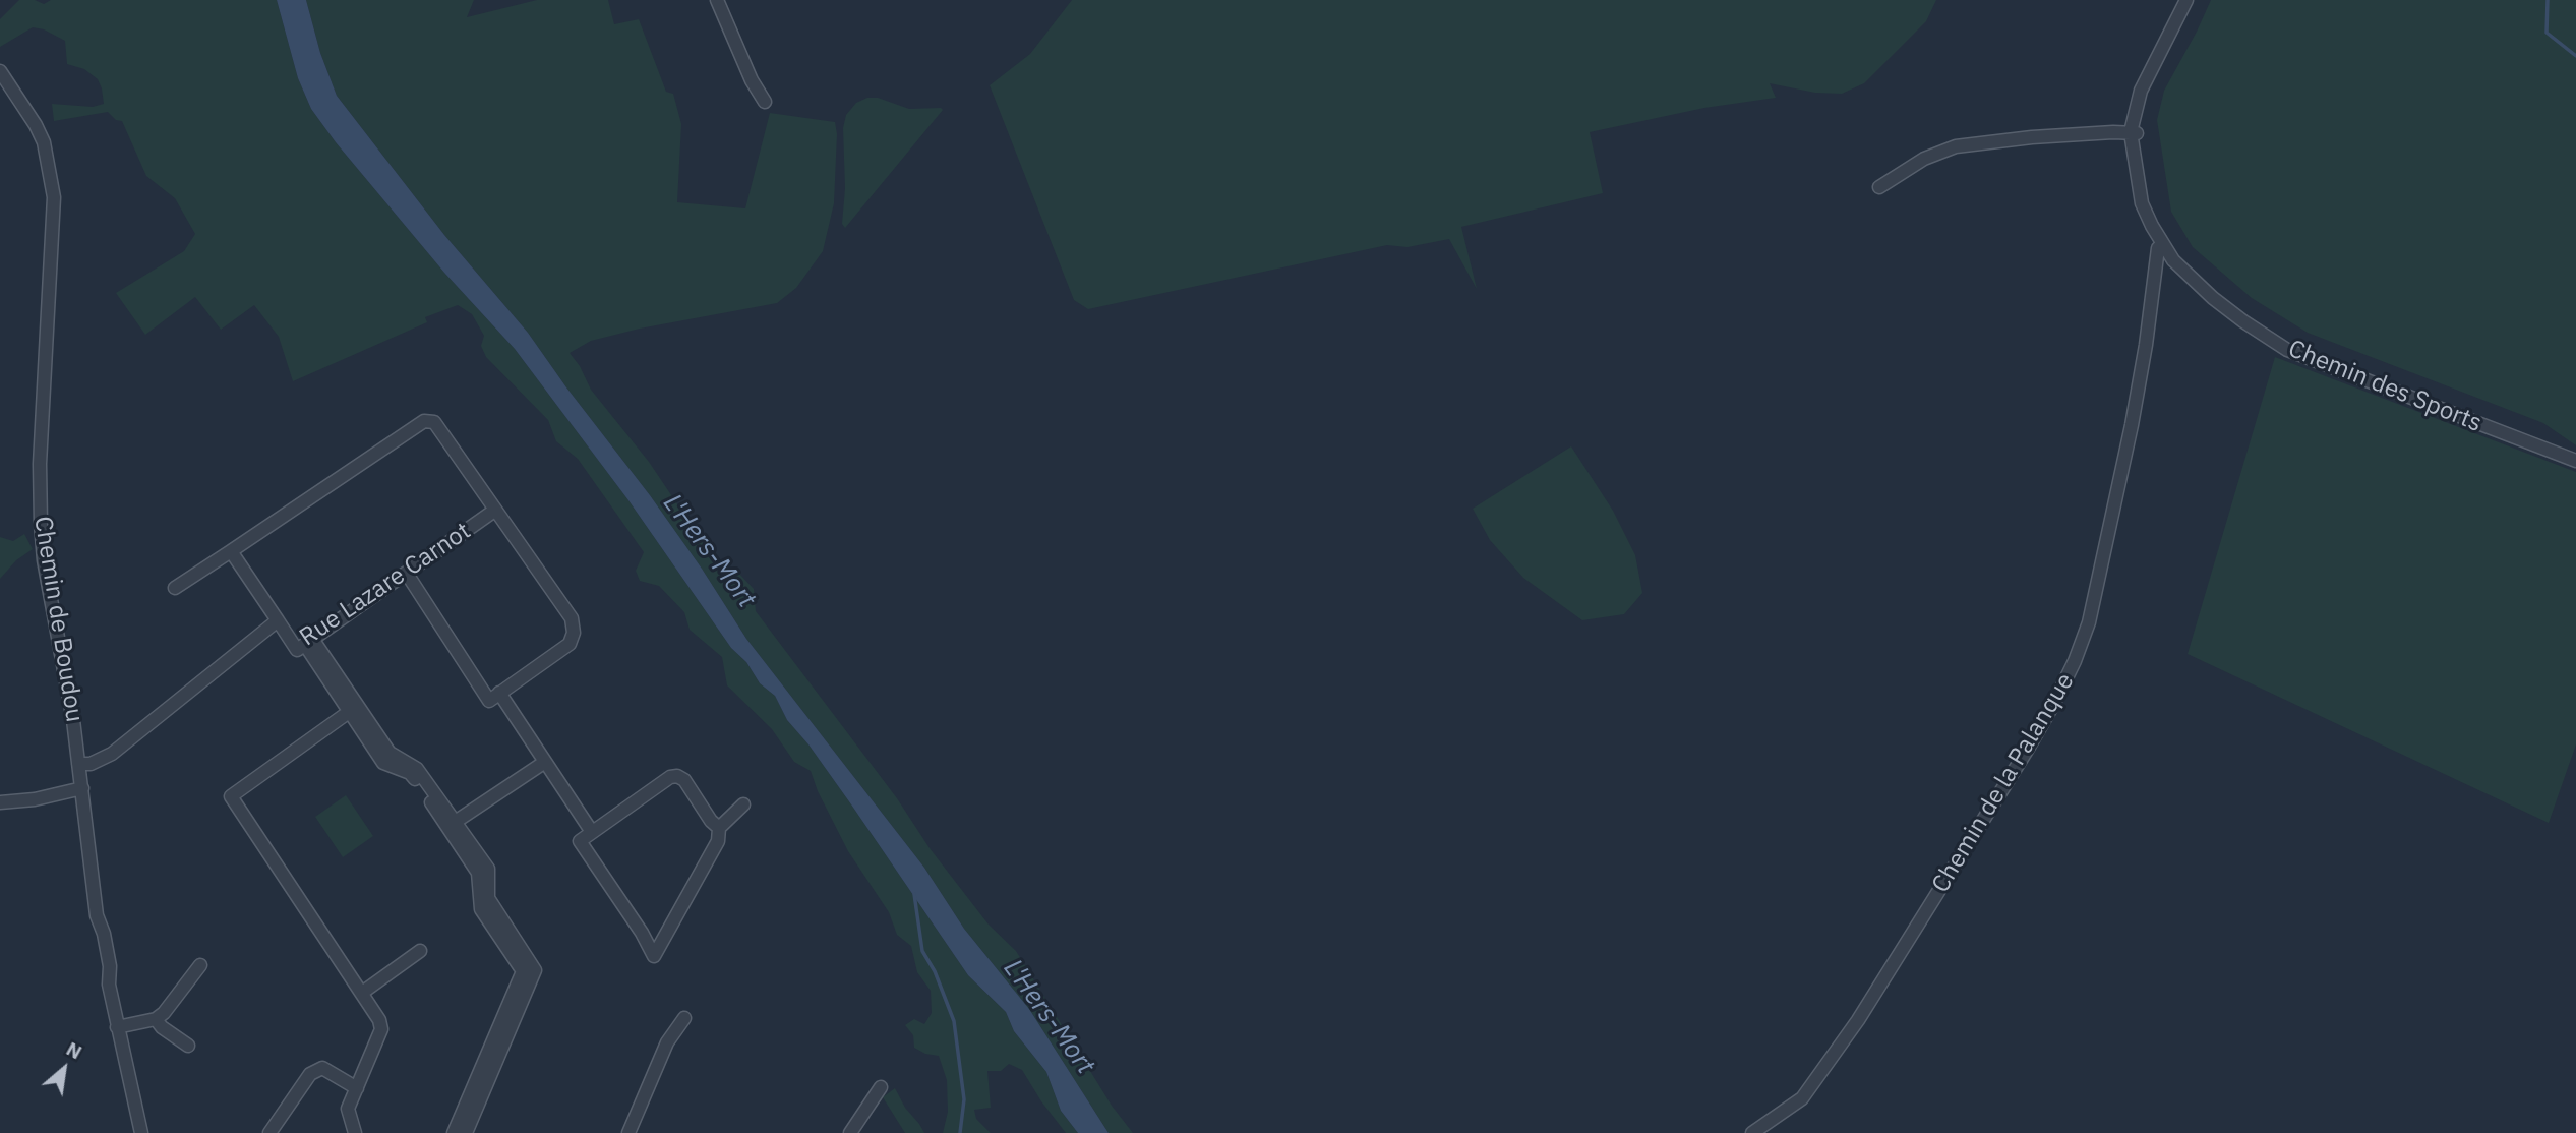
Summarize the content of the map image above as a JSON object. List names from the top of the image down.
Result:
{
  "streets": {
    "street": [
      "Chemin des Sports",
      "Rue Lazare Carnot",
      "Chemin de Boudou",
      "Chemin de la Palanque"
    ]
  },
  "crossings": [
    ["Rue Lazare Carnot", "Chemin de Boudou"]
  ],
  "water": ["L'Hers-Mort"],
  "north": "top right"
}
